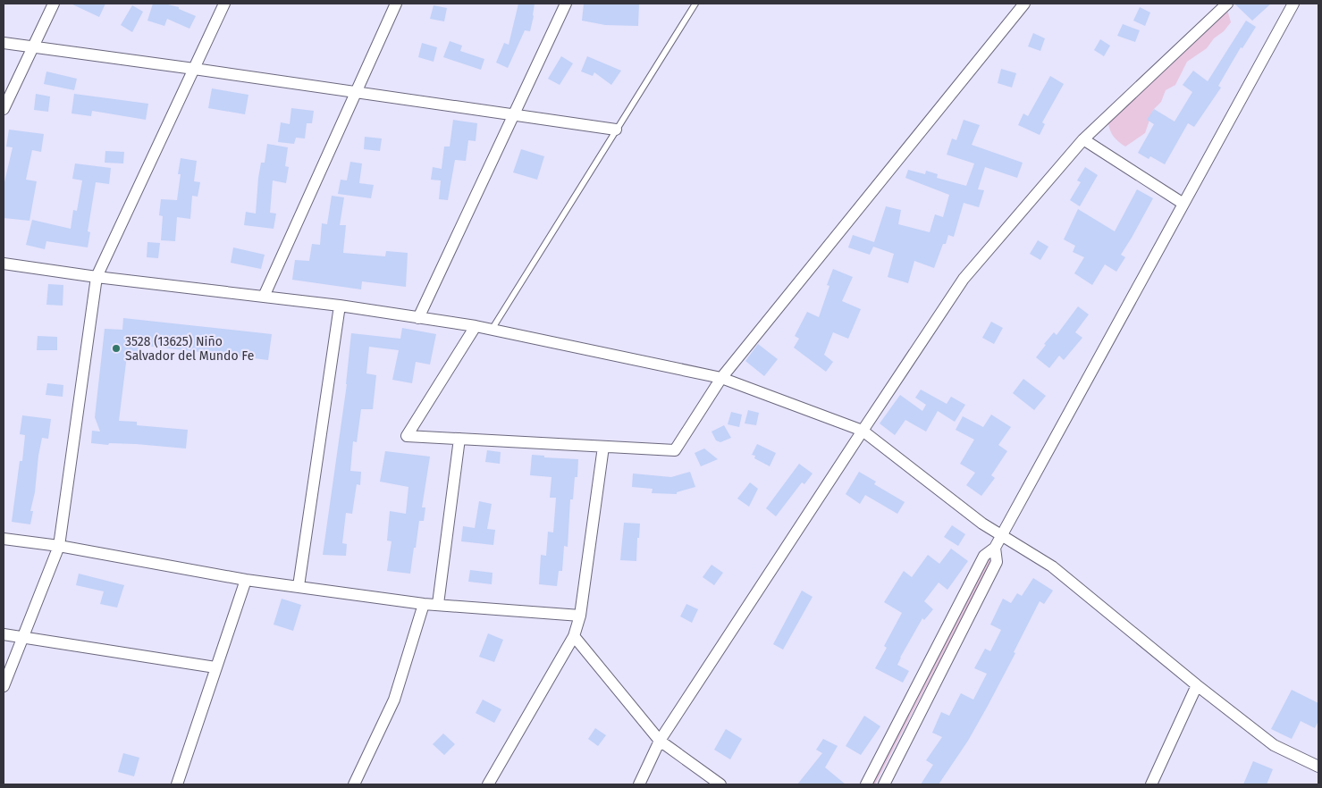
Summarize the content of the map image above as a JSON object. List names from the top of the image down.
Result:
{
  "places": ["3528 (13625) Niño Salvador del Mundo Fe"]
}
